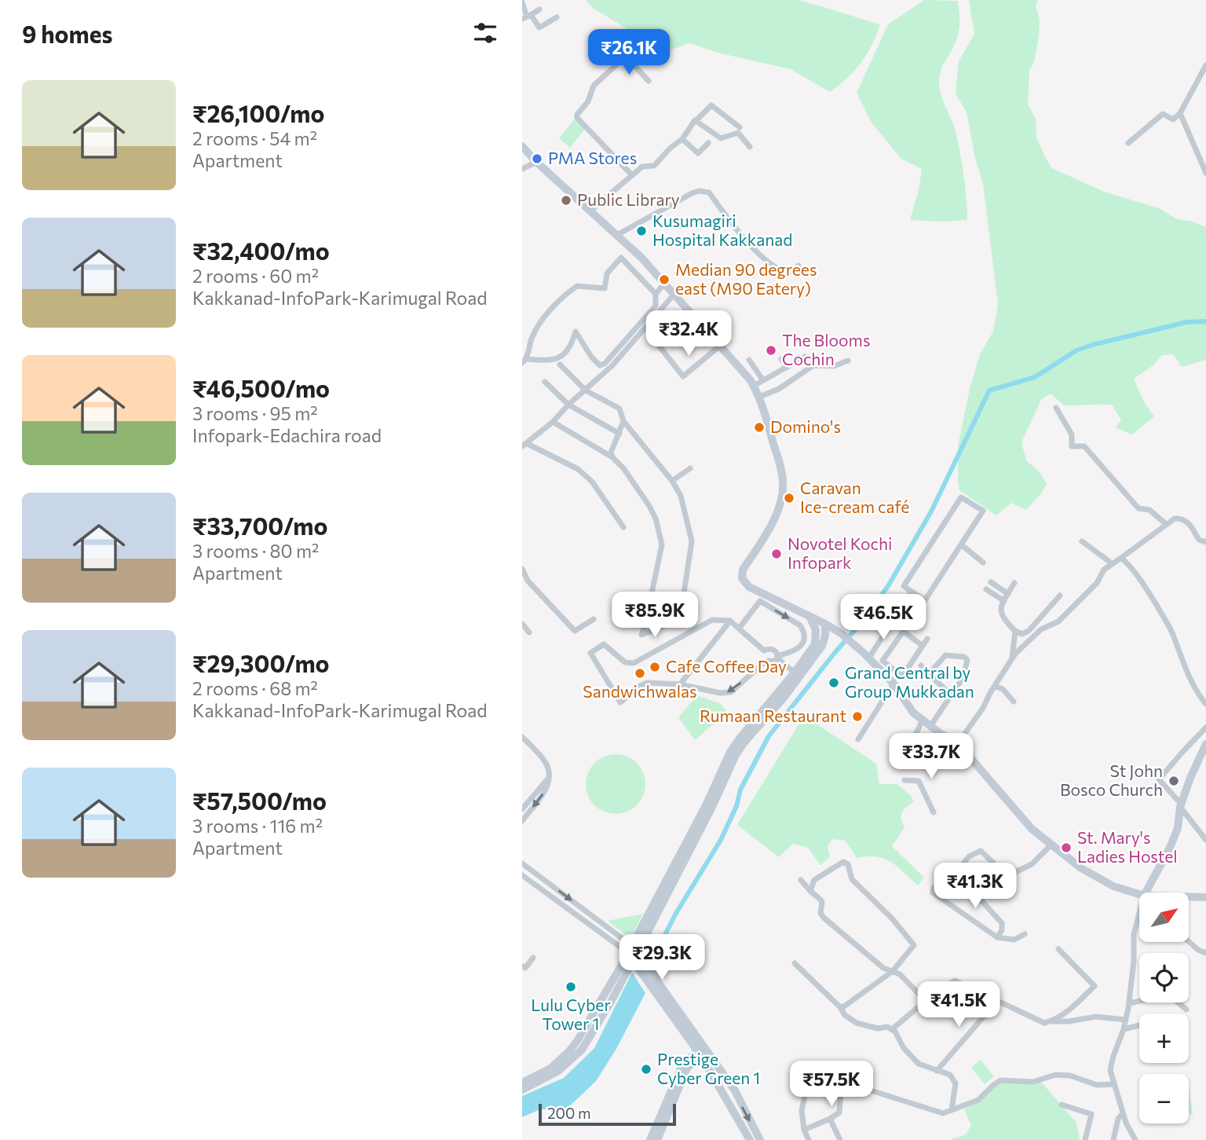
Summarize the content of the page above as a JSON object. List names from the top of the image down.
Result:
{
  "places": [
    "PMA Stores",
    "Public Library",
    "Kusumagiri Hospital Kakkanad",
    "Median 90 degrees east (M90 Eatery)",
    "The Blooms Cochin",
    "Domino's",
    "Caravan Ice-cream café",
    "Novotel Kochi Infopark",
    "Cafe Coffee Day",
    "Sandwichwalas",
    "Grand Central by Group Mukkadan",
    "Rumaan Restaurant",
    "St John Bosco Church",
    "St. Mary's Ladies Hostel",
    "Lulu Cyber Tower 1",
    "Prestige Cyber Green 1"
  ],
  "scale_bar": "200 m",
  "north": "top right",
  "page": {
    "heading": "9 homes",
    "price": [
      "₹26.1K",
      "₹32.4K",
      "₹85.9K",
      "₹46.5K",
      "₹33.7K",
      "₹41.3K",
      "₹29.3K",
      "₹41.5K",
      "₹57.5K"
    ],
    "list": [
      {
        "name": "₹26,100/mo",
        "note": "2 rooms · 54 m² · Apartment"
      },
      {
        "name": "₹32,400/mo",
        "note": "2 rooms · 60 m² · Kakkanad-InfoPark-Karimugal Road"
      },
      {
        "name": "₹46,500/mo",
        "note": "3 rooms · 95 m² · Infopark-Edachira road"
      },
      {
        "name": "₹33,700/mo",
        "note": "3 rooms · 80 m² · Apartment"
      },
      {
        "name": "₹29,300/mo",
        "note": "2 rooms · 68 m² · Kakkanad-InfoPark-Karimugal Road"
      },
      {
        "name": "₹57,500/mo",
        "note": "3 rooms · 116 m² · Apartment"
      }
    ],
    "map_buttons": ["+", "−"],
    "scale": "200 m"
  }
}
